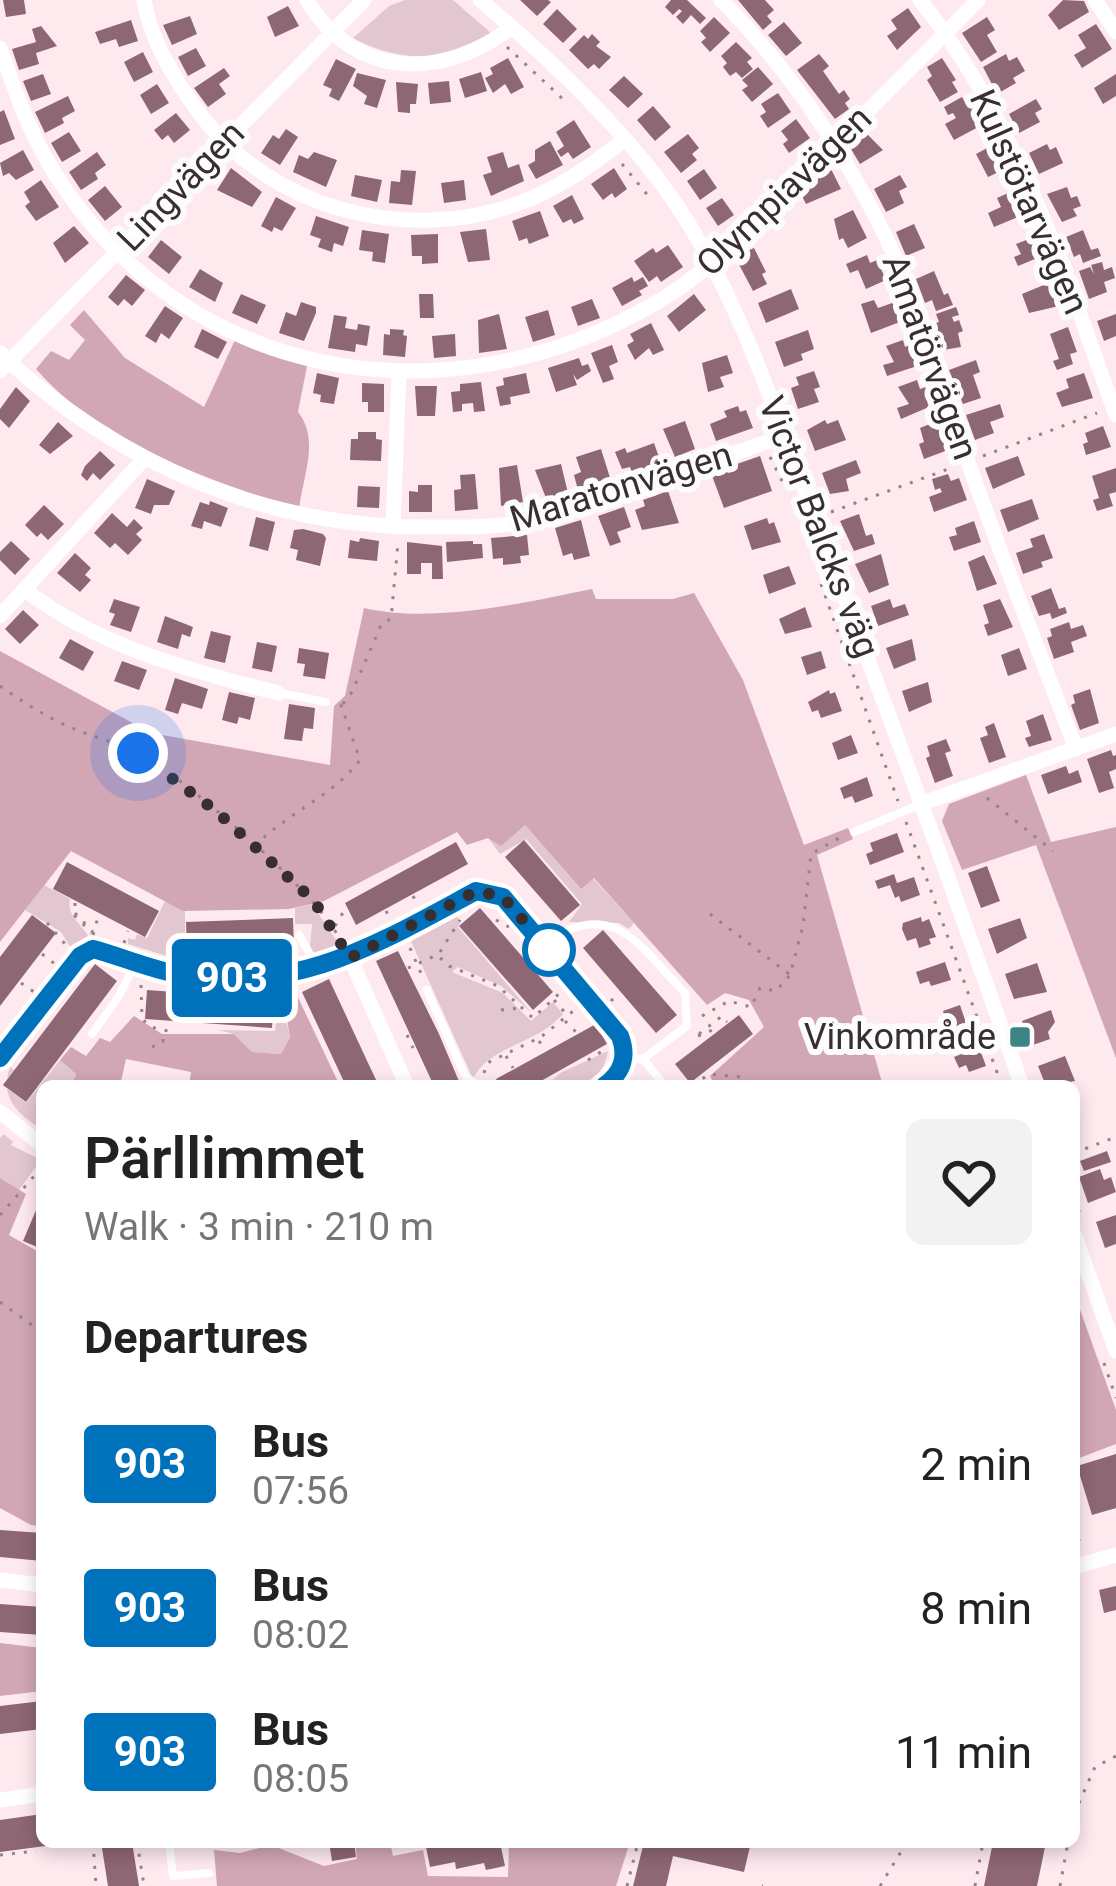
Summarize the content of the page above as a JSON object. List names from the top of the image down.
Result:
{
  "streets": {
    "street": [
      "Lingvägen",
      "Olympiavägen",
      "Kulstötarvägen",
      "Amatörvägen",
      "Maratonvägen",
      "Victor Balcks väg"
    ]
  },
  "crossings": [
    ["Lingvägen", "Olympiavägen"],
    ["Lingvägen", "Maratonvägen"],
    ["Olympiavägen", "Kulstötarvägen"],
    ["Olympiavägen", "Amatörvägen"],
    ["Olympiavägen", "Victor Balcks väg"],
    ["Maratonvägen", "Victor Balcks väg"]
  ],
  "places": {
    "transit": ["Vinkområde"]
  },
  "lines": ["bus line 903"],
  "page": {
    "on_map": "903",
    "heading": [
      ["Pärllimmet", "Walk · 3 min · 210 m"],
      "Departures"
    ],
    "list": [
      {
        "mark": "903",
        "name": "Bus",
        "note": "07:56",
        "value": "2 min"
      },
      {
        "mark": "903",
        "name": "Bus",
        "note": "08:02",
        "value": "8 min"
      },
      {
        "mark": "903",
        "name": "Bus",
        "note": "08:05",
        "value": "11 min"
      }
    ]
  }
}
